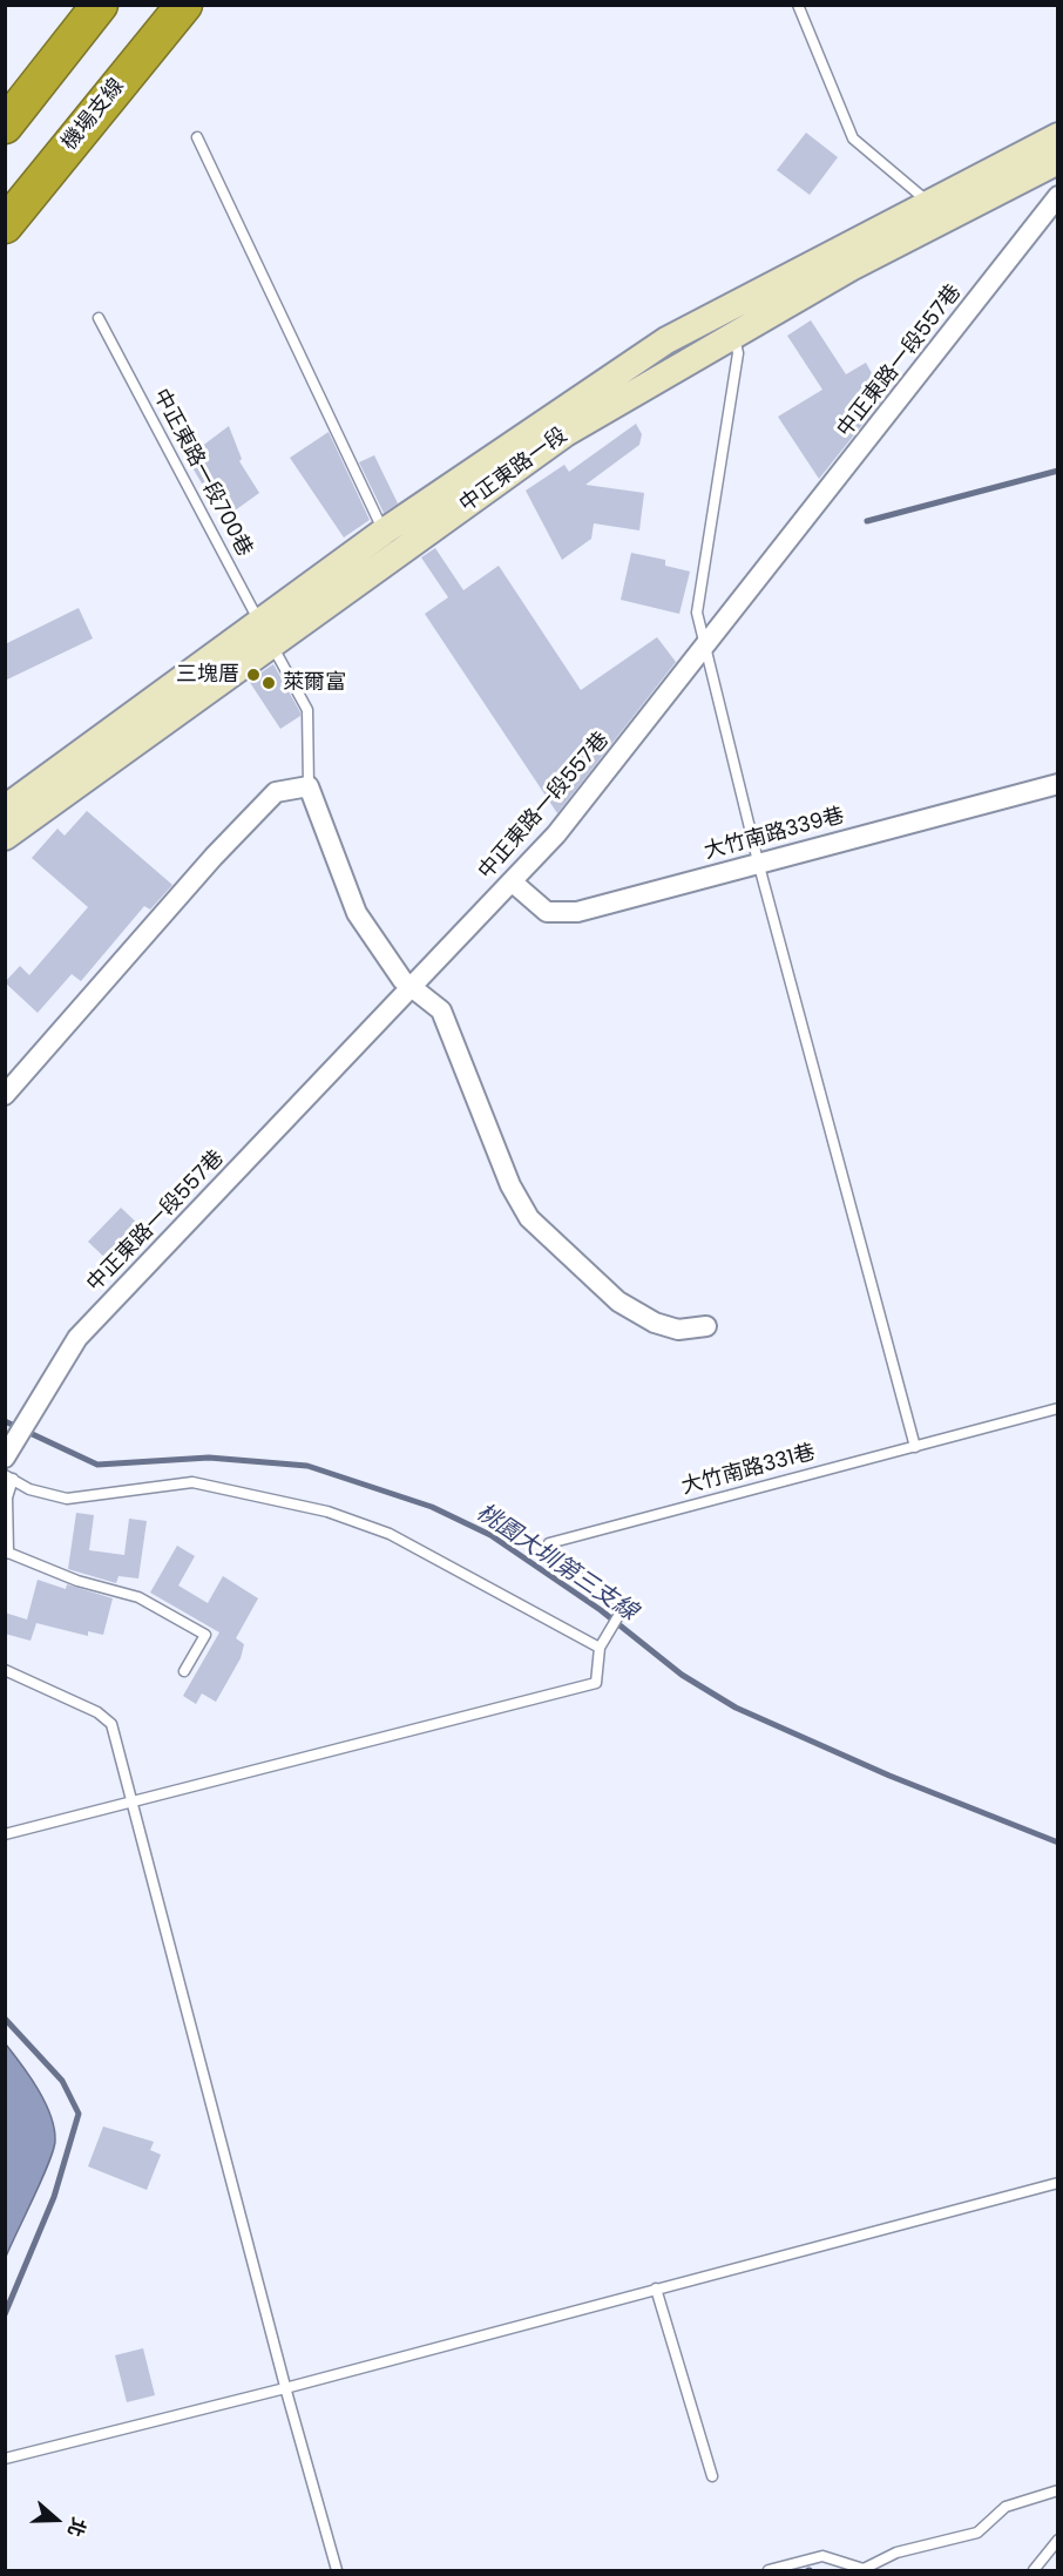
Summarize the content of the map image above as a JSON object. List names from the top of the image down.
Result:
{
  "streets": {
    "highway": ["機場支線"],
    "main road": ["中正東路一段"],
    "street": ["中正東路一段557巷", "大竹南路339巷"],
    "lane": ["中正東路一段700巷", "大竹南路331巷"]
  },
  "crossings": [
    ["中正東路一段557巷", "大竹南路339巷"],
    ["中正東路一段", "中正東路一段700巷"]
  ],
  "water": ["桃園大圳第三支線"],
  "places": ["三塊厝", "萊爾富"],
  "north": "right"
}
